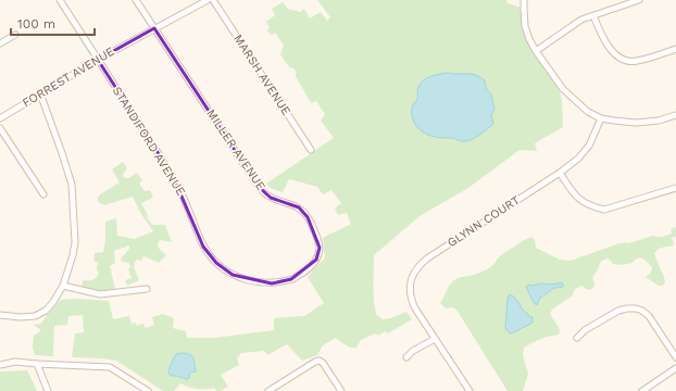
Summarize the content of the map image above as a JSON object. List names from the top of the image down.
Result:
{
  "streets": {
    "street": [
      "MARSH AVENUE",
      "FORREST AVENUE",
      "STANDIFORD AVENUE",
      "MILLER AVENUE",
      "GLYNN COURT"
    ]
  },
  "crossings": [
    ["FORREST AVENUE", "STANDIFORD AVENUE"],
    ["FORREST AVENUE", "MILLER AVENUE"],
    ["STANDIFORD AVENUE", "MILLER AVENUE"]
  ],
  "scale_bar": "100 m"
}
